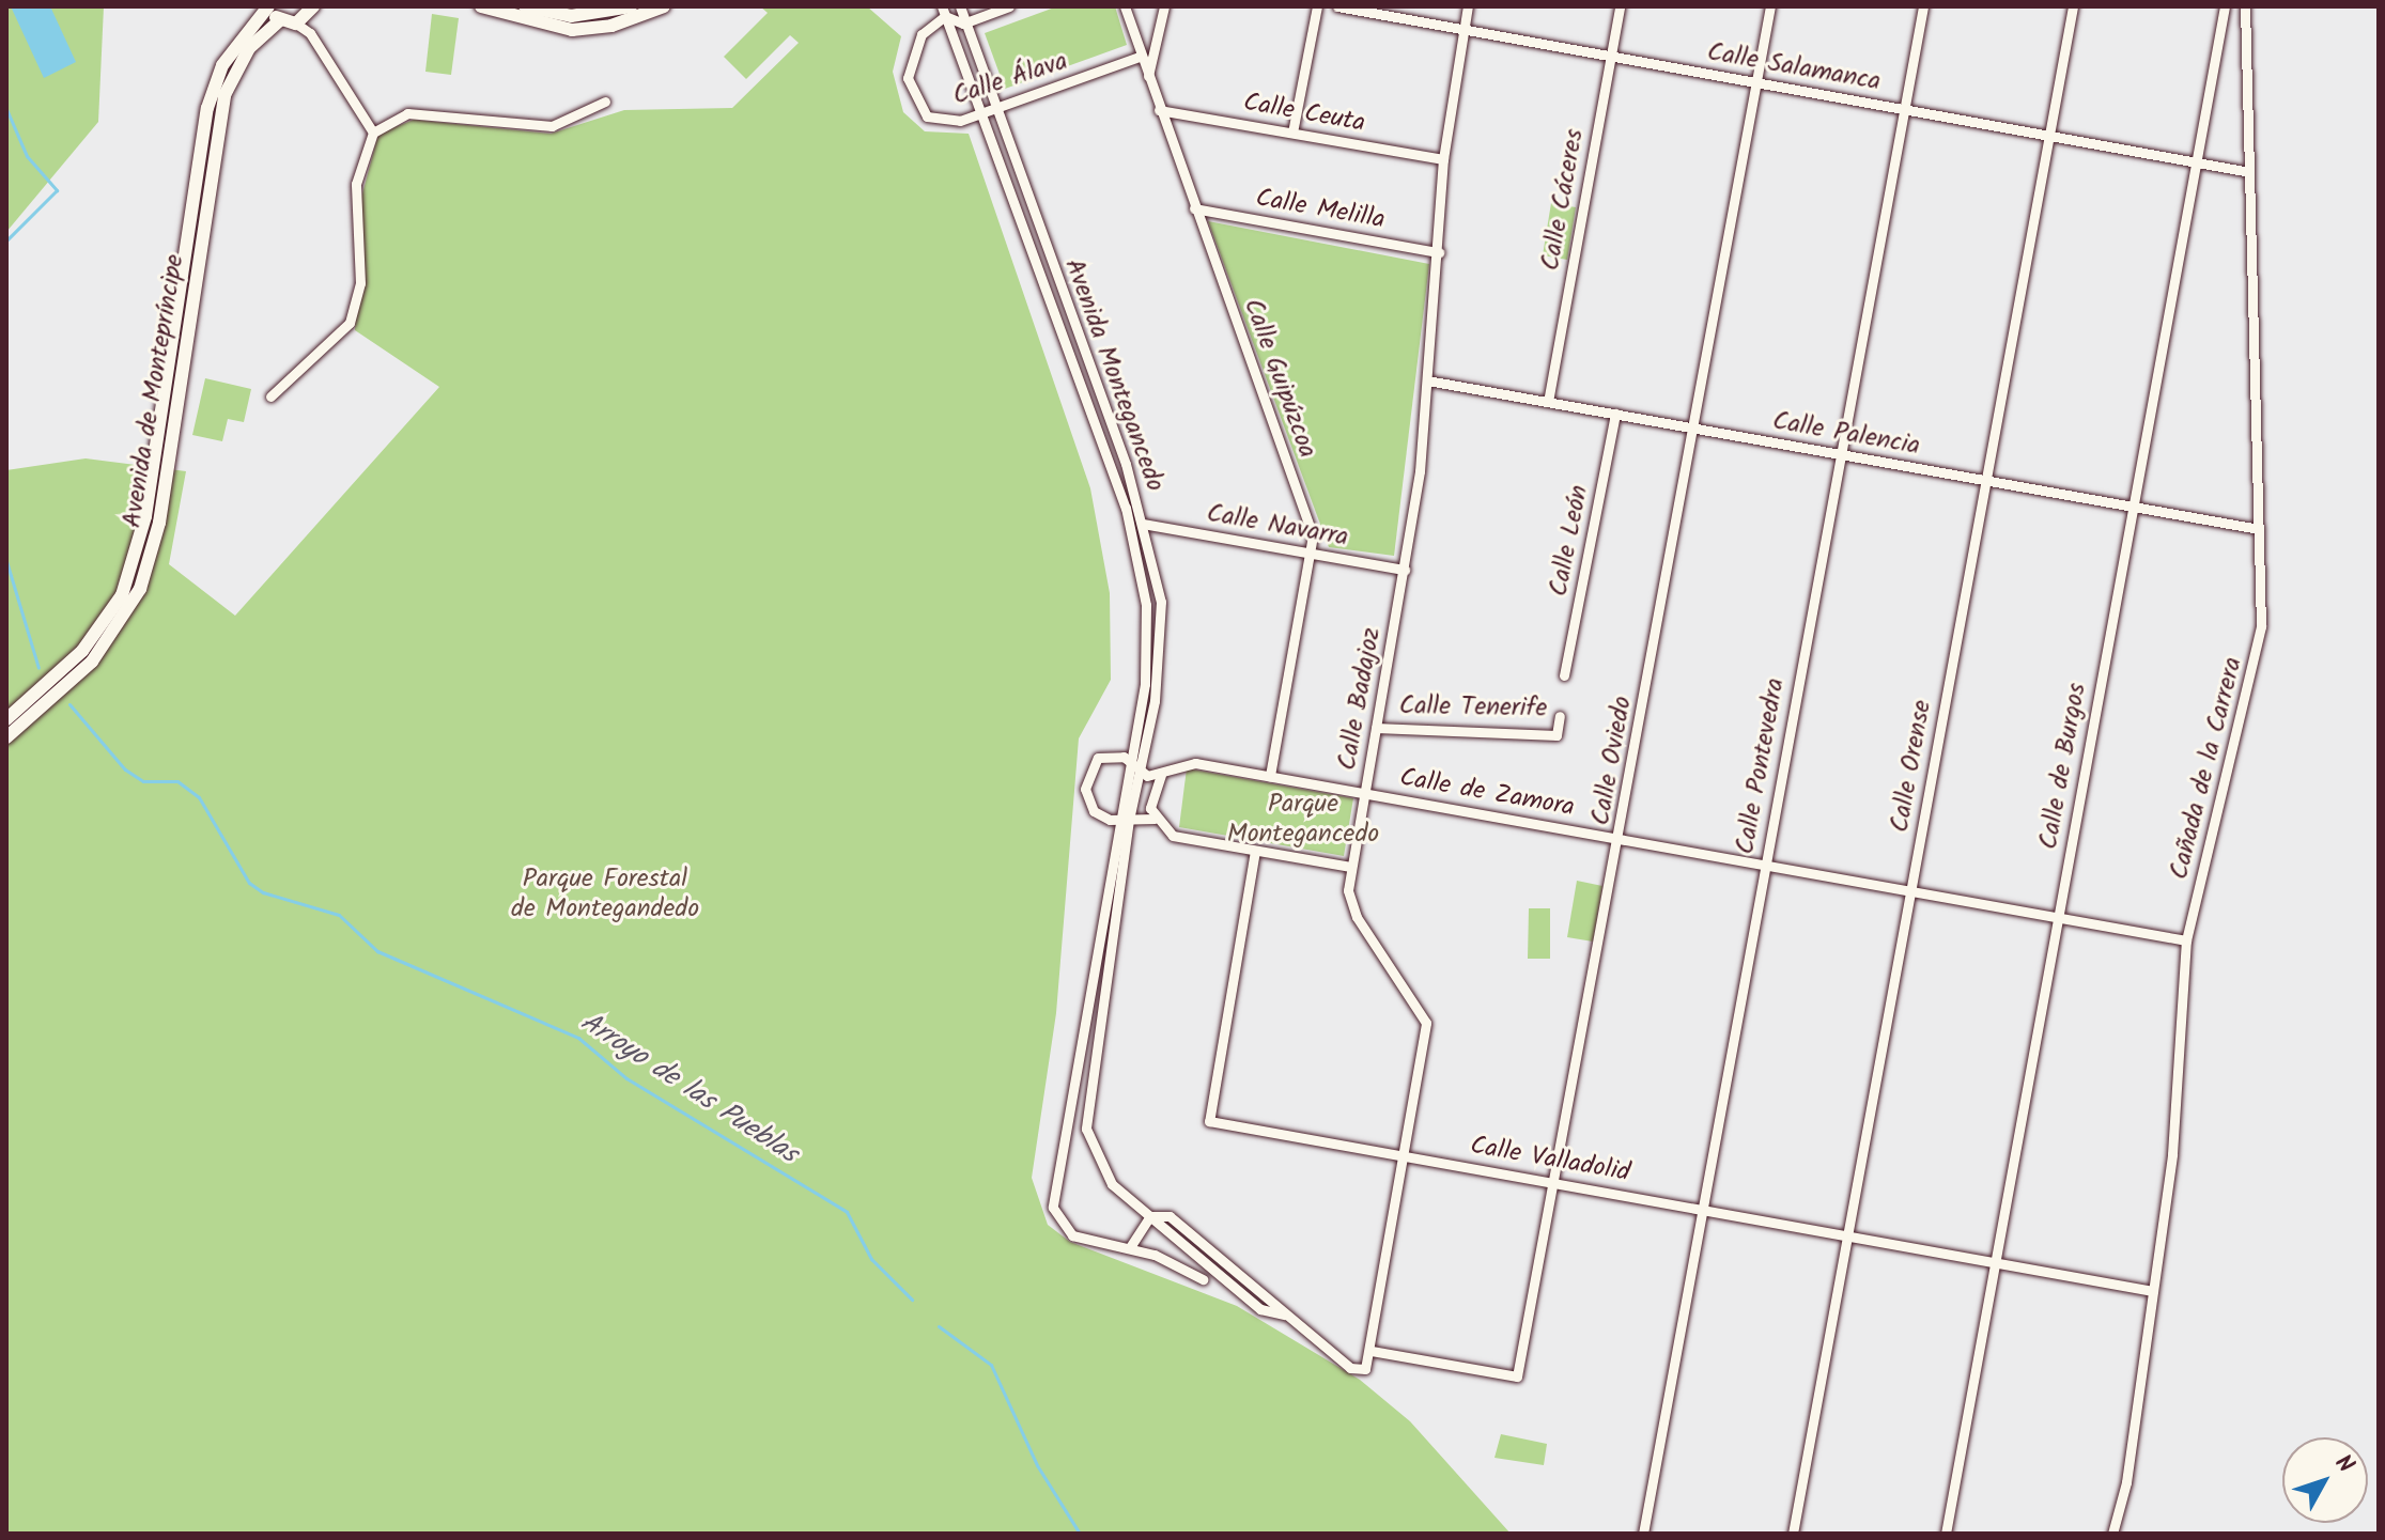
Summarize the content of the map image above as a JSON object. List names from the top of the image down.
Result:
{
  "streets": {
    "street": [
      "Calle Salamanca",
      "Calle Álava",
      "Calle Ceuta",
      "Calle Cáceres",
      "Calle Melilla",
      "Avenida Montegancedo",
      "Calle Guipúzcoa",
      "Avenida de Montepríncipe",
      "Calle Palencia",
      "Calle Navarra",
      "Calle León",
      "Calle Badajoz",
      "Calle Tenerife",
      "Calle Oviedo",
      "Calle Pontevedra",
      "Calle Orense",
      "Calle de Burgos",
      "Cañada de la Carrera",
      "Calle de Zamora",
      "Calle Valladolid"
    ]
  },
  "crossings": [
    ["Calle Salamanca", "Calle Cáceres"],
    ["Calle Salamanca", "Calle Badajoz"],
    ["Calle Salamanca", "Calle Oviedo"],
    ["Calle Salamanca", "Calle Pontevedra"],
    ["Calle Salamanca", "Calle Orense"],
    ["Calle Salamanca", "Calle de Burgos"],
    ["Calle Salamanca", "Cañada de la Carrera"],
    ["Calle Álava", "Avenida Montegancedo"],
    ["Calle Álava", "Calle Guipúzcoa"],
    ["Calle Ceuta", "Calle Guipúzcoa"],
    ["Calle Ceuta", "Calle Badajoz"],
    ["Calle Cáceres", "Calle Palencia"],
    ["Calle Melilla", "Calle Guipúzcoa"],
    ["Calle Melilla", "Calle Badajoz"],
    ["Avenida Montegancedo", "Calle Navarra"],
    ["Avenida Montegancedo", "Calle Badajoz"],
    ["Calle Guipúzcoa", "Calle Navarra"],
    ["Calle Guipúzcoa", "Calle de Zamora"],
    ["Calle Palencia", "Calle León"],
    ["Calle Palencia", "Calle Badajoz"],
    ["Calle Palencia", "Calle Oviedo"],
    ["Calle Palencia", "Calle Pontevedra"],
    ["Calle Palencia", "Calle Orense"],
    ["Calle Palencia", "Calle de Burgos"],
    ["Calle Palencia", "Cañada de la Carrera"],
    ["Calle Navarra", "Calle Badajoz"],
    ["Calle Badajoz", "Calle Tenerife"],
    ["Calle Badajoz", "Calle Oviedo"],
    ["Calle Badajoz", "Calle de Zamora"],
    ["Calle Badajoz", "Calle Valladolid"],
    ["Calle Oviedo", "Calle de Zamora"],
    ["Calle Oviedo", "Calle Valladolid"],
    ["Calle Pontevedra", "Calle de Zamora"],
    ["Calle Pontevedra", "Calle Valladolid"],
    ["Calle Orense", "Calle de Zamora"],
    ["Calle Orense", "Calle Valladolid"],
    ["Calle de Burgos", "Calle de Zamora"],
    ["Calle de Burgos", "Calle Valladolid"],
    ["Cañada de la Carrera", "Calle de Zamora"],
    ["Cañada de la Carrera", "Calle Valladolid"]
  ],
  "water": ["Arroyo de las Pueblas"],
  "parks": ["Parque Montegancedo", "Parque Forestal de Montegandedo"],
  "north": "top right"
}
